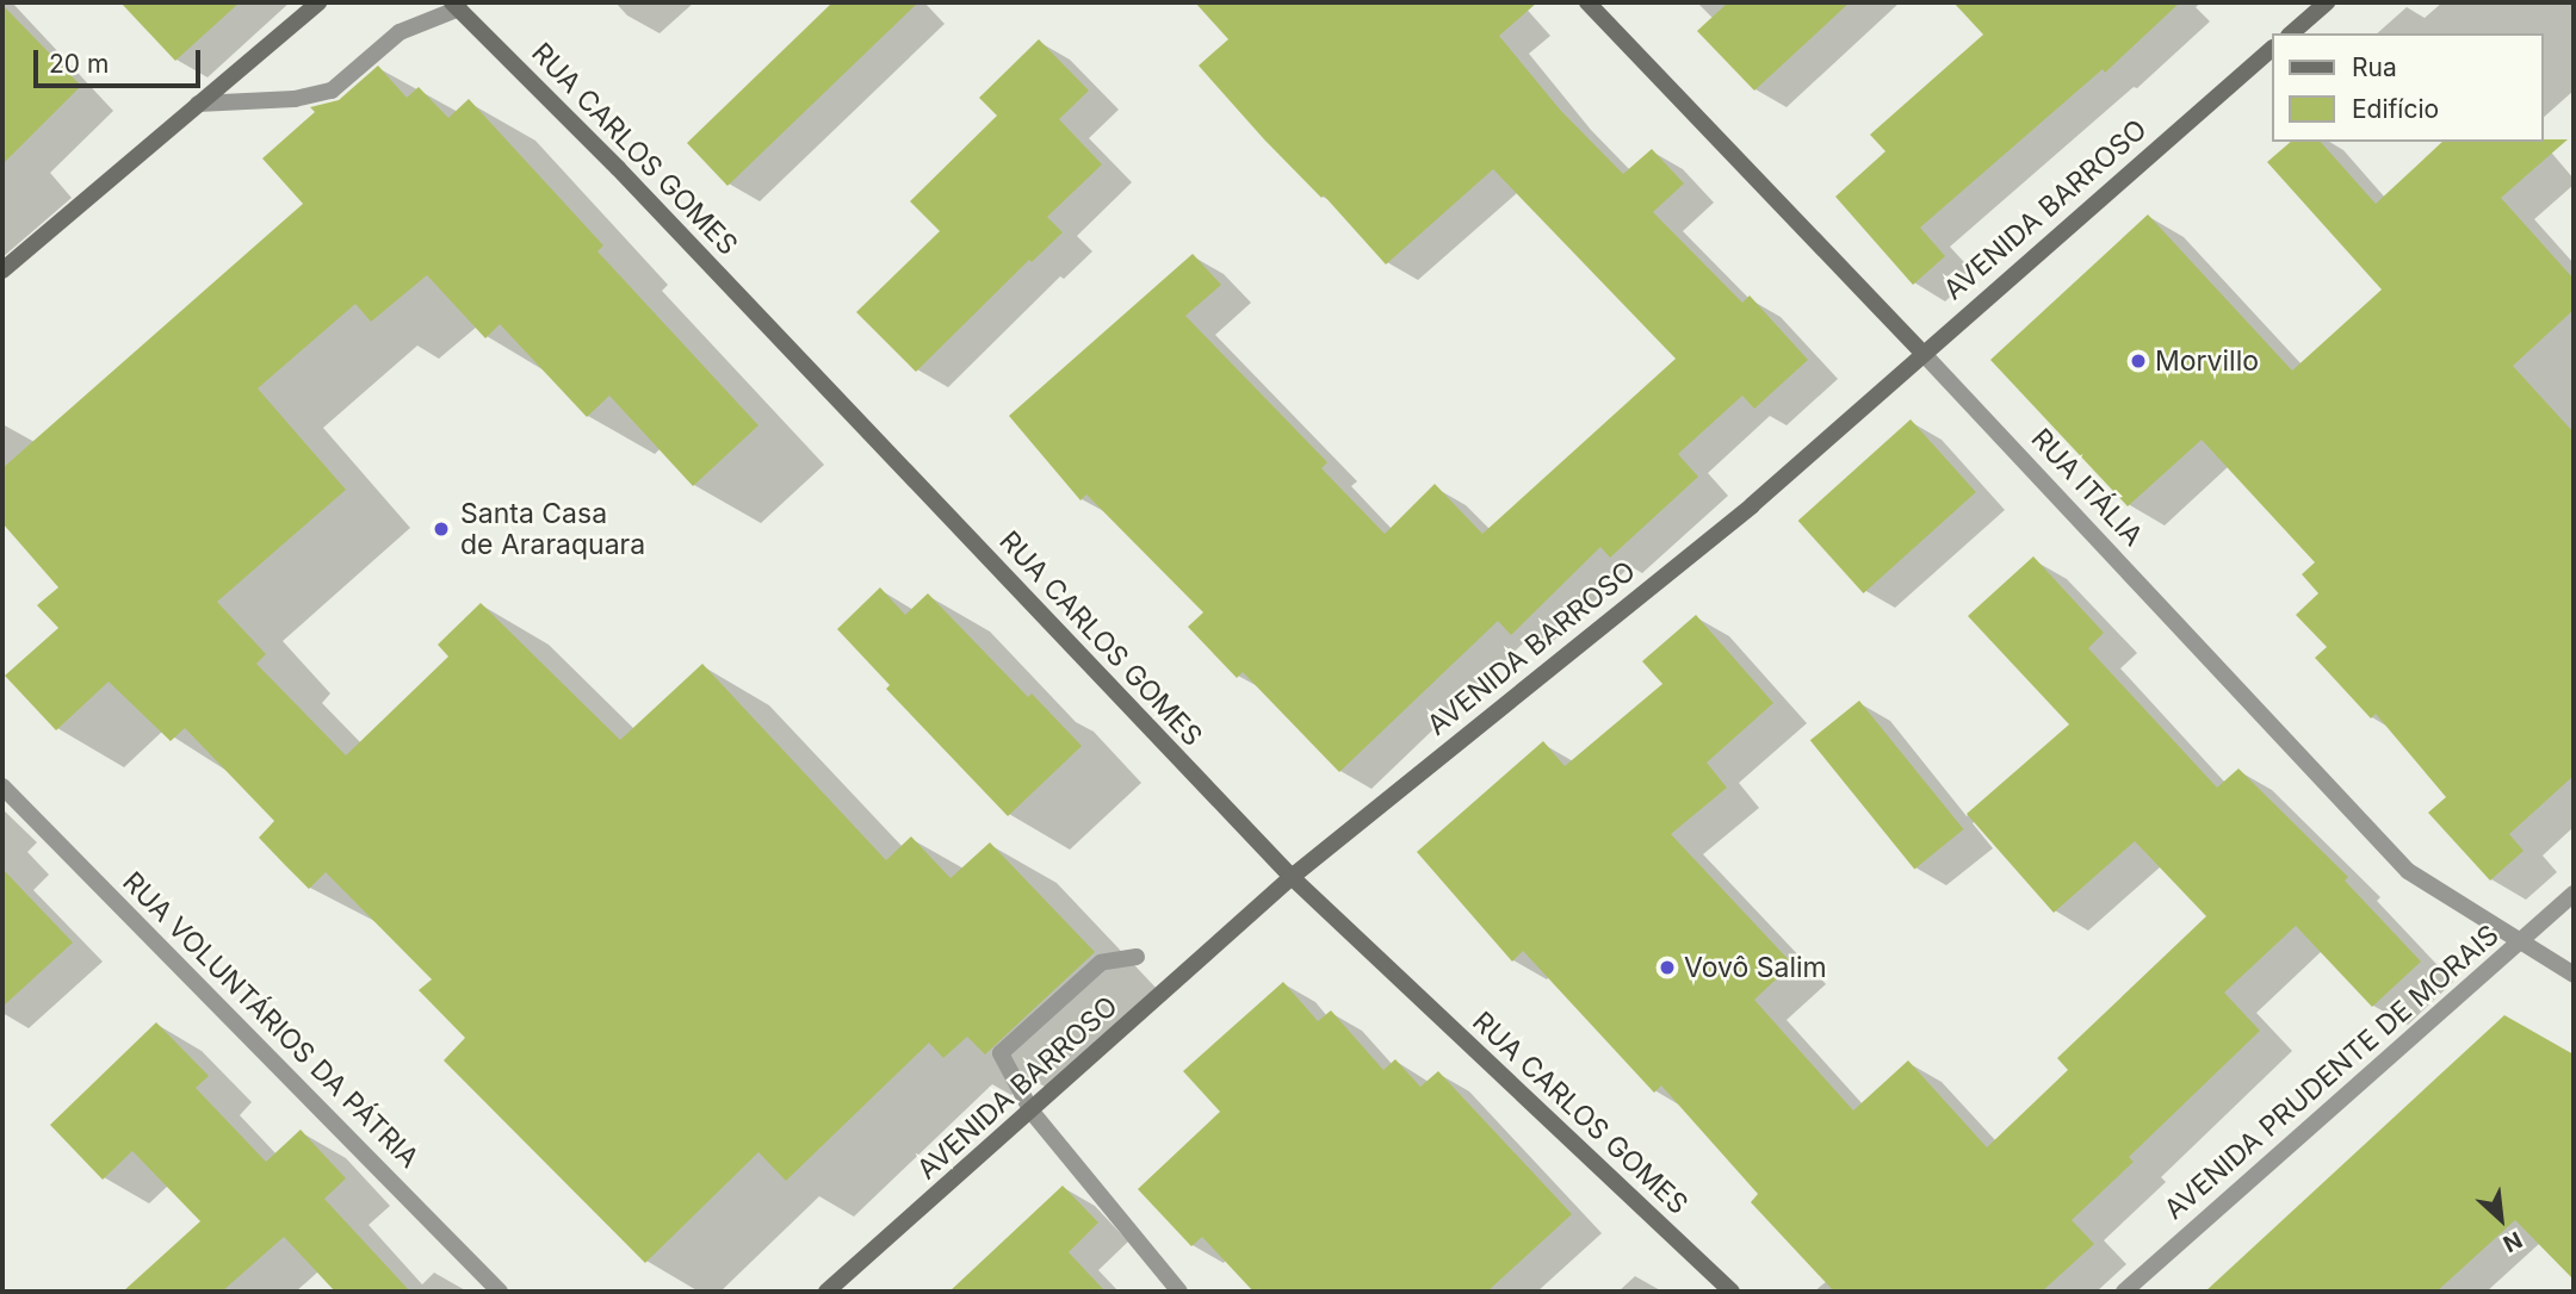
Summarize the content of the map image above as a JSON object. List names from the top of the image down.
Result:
{
  "streets": {
    "street": [
      "RUA CARLOS GOMES",
      "AVENIDA BARROSO",
      "RUA ITÁLIA",
      "RUA VOLUNTÁRIOS DA PÁTRIA",
      "AVENIDA PRUDENTE DE MORAIS"
    ]
  },
  "crossings": [
    ["RUA CARLOS GOMES", "AVENIDA BARROSO"],
    ["AVENIDA BARROSO", "RUA ITÁLIA"],
    ["RUA ITÁLIA", "AVENIDA PRUDENTE DE MORAIS"]
  ],
  "places": ["Morvillo", "Santa Casa de Araraquara", "Vovô Salim"],
  "legend": ["Rua", "Edifício"],
  "scale_bar": "20 m",
  "north": "bottom right"
}
